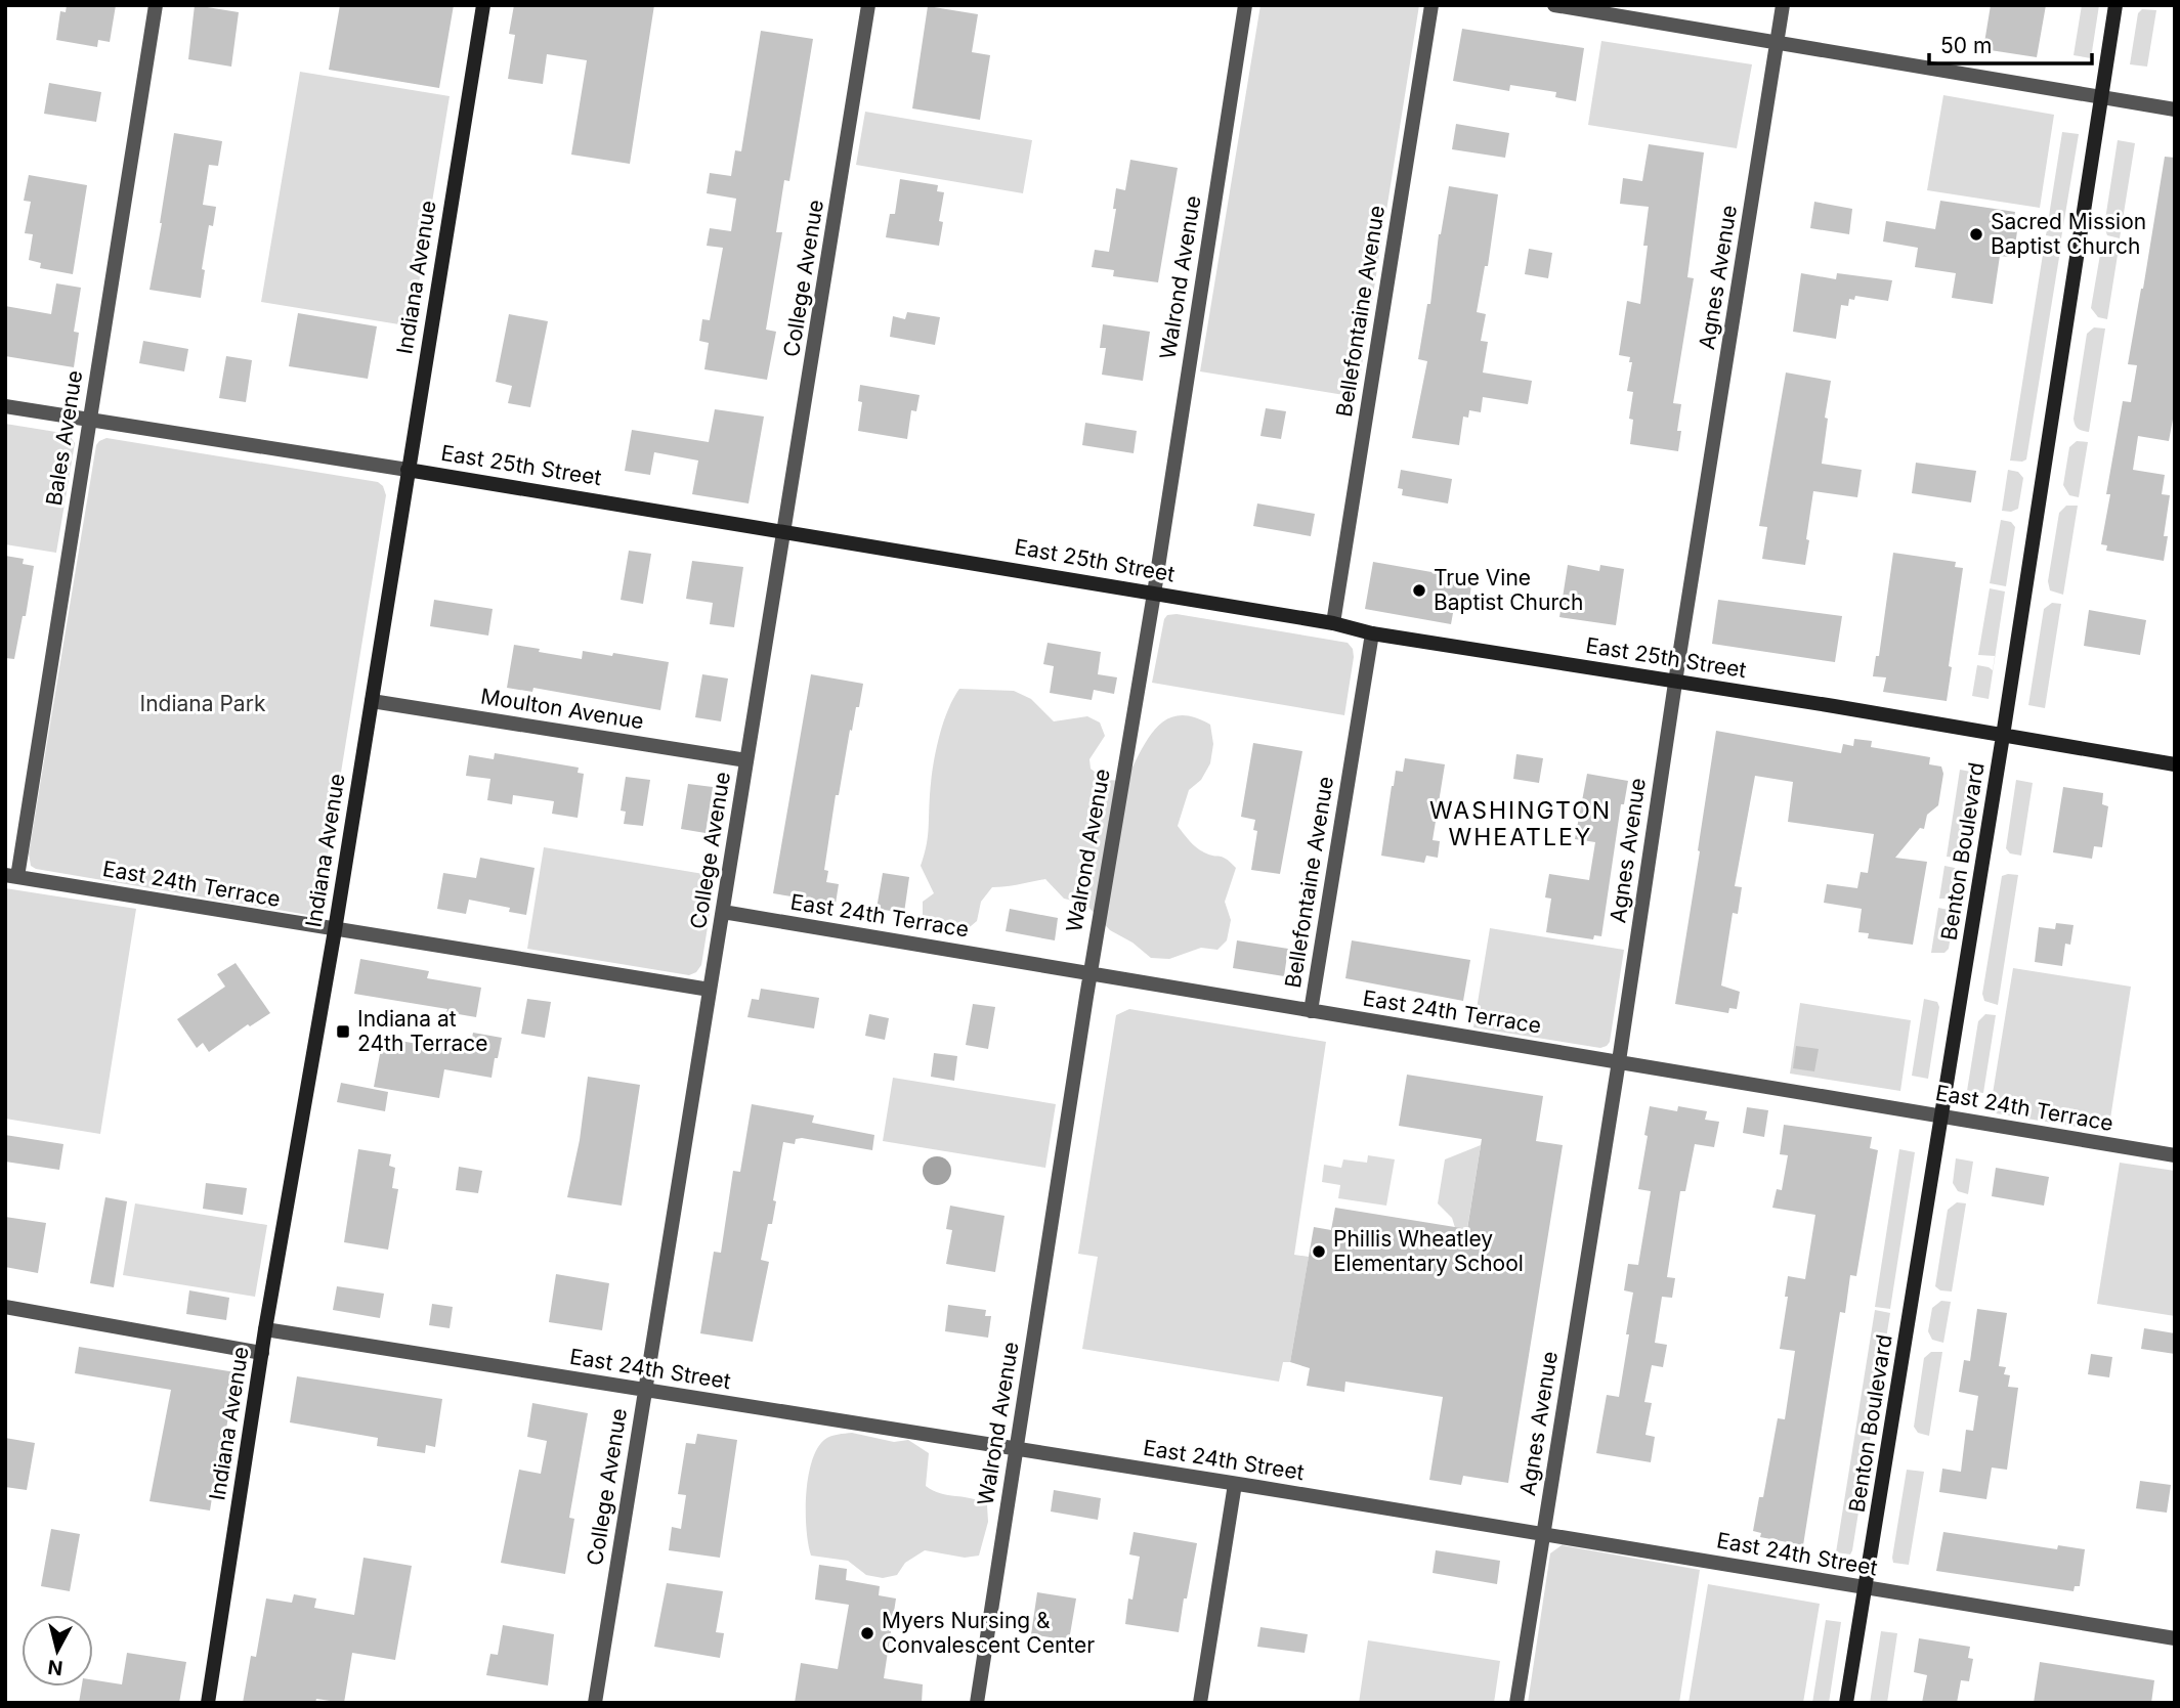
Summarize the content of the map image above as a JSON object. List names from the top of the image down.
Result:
{
  "streets": {
    "street": [
      "Indiana Avenue",
      "Walrond Avenue",
      "Agnes Avenue",
      "College Avenue",
      "Bellefontaine Avenue",
      "Bales Avenue",
      "East 25th Street",
      "Moulton Avenue",
      "Benton Boulevard",
      "East 24th Terrace",
      "East 24th Street"
    ]
  },
  "crossings": [
    ["Indiana Avenue", "East 25th Street"],
    ["Indiana Avenue", "Moulton Avenue"],
    ["Indiana Avenue", "East 24th Terrace"],
    ["Indiana Avenue", "East 24th Street"],
    ["Walrond Avenue", "East 25th Street"],
    ["Walrond Avenue", "East 24th Terrace"],
    ["Walrond Avenue", "East 24th Street"],
    ["Agnes Avenue", "East 25th Street"],
    ["Agnes Avenue", "East 24th Terrace"],
    ["Agnes Avenue", "East 24th Street"],
    ["College Avenue", "East 25th Street"],
    ["College Avenue", "Moulton Avenue"],
    ["College Avenue", "East 24th Terrace"],
    ["College Avenue", "East 24th Street"],
    ["Bellefontaine Avenue", "East 25th Street"],
    ["Bellefontaine Avenue", "East 24th Terrace"],
    ["Bales Avenue", "East 25th Street"],
    ["Bales Avenue", "East 24th Terrace"],
    ["East 25th Street", "Benton Boulevard"],
    ["Benton Boulevard", "East 24th Terrace"],
    ["Benton Boulevard", "East 24th Street"]
  ],
  "districts": ["WASHINGTON WHEATLEY"],
  "parks": ["Indiana Park"],
  "places": {
    "other": [
      "Sacred Mission Baptist Church",
      "True Vine Baptist Church",
      "Phillis Wheatley Elementary School",
      "Myers Nursing & Convalescent Center"
    ],
    "transit": ["Indiana at 24th Terrace"]
  },
  "scale_bar": "50 m",
  "north": "bottom"
}
